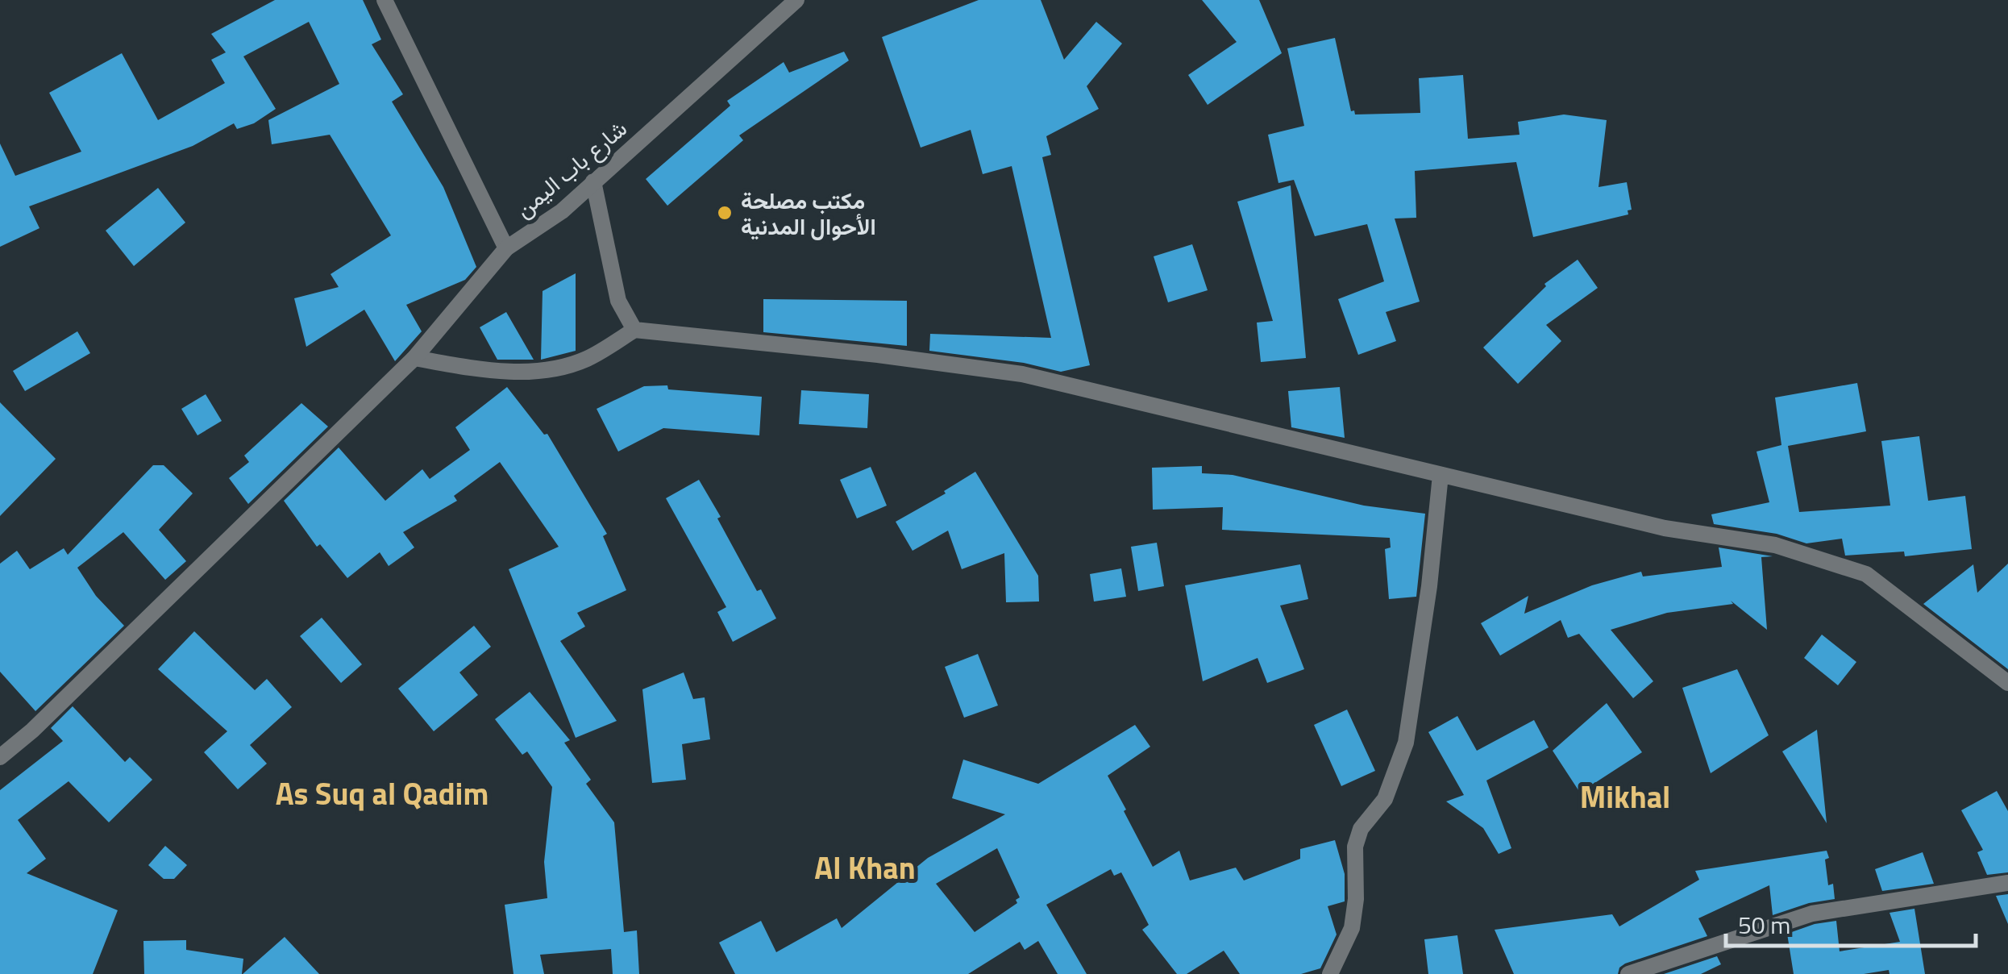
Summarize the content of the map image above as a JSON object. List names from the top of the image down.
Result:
{
  "streets": {
    "street": ["شارع باب اليمن"]
  },
  "districts": ["As Suq al Qadim", "Mikhal", "Al Khan"],
  "places": ["مكتب مصلحة الأحوال المدنية"],
  "scale_bar": "50 m"
}
